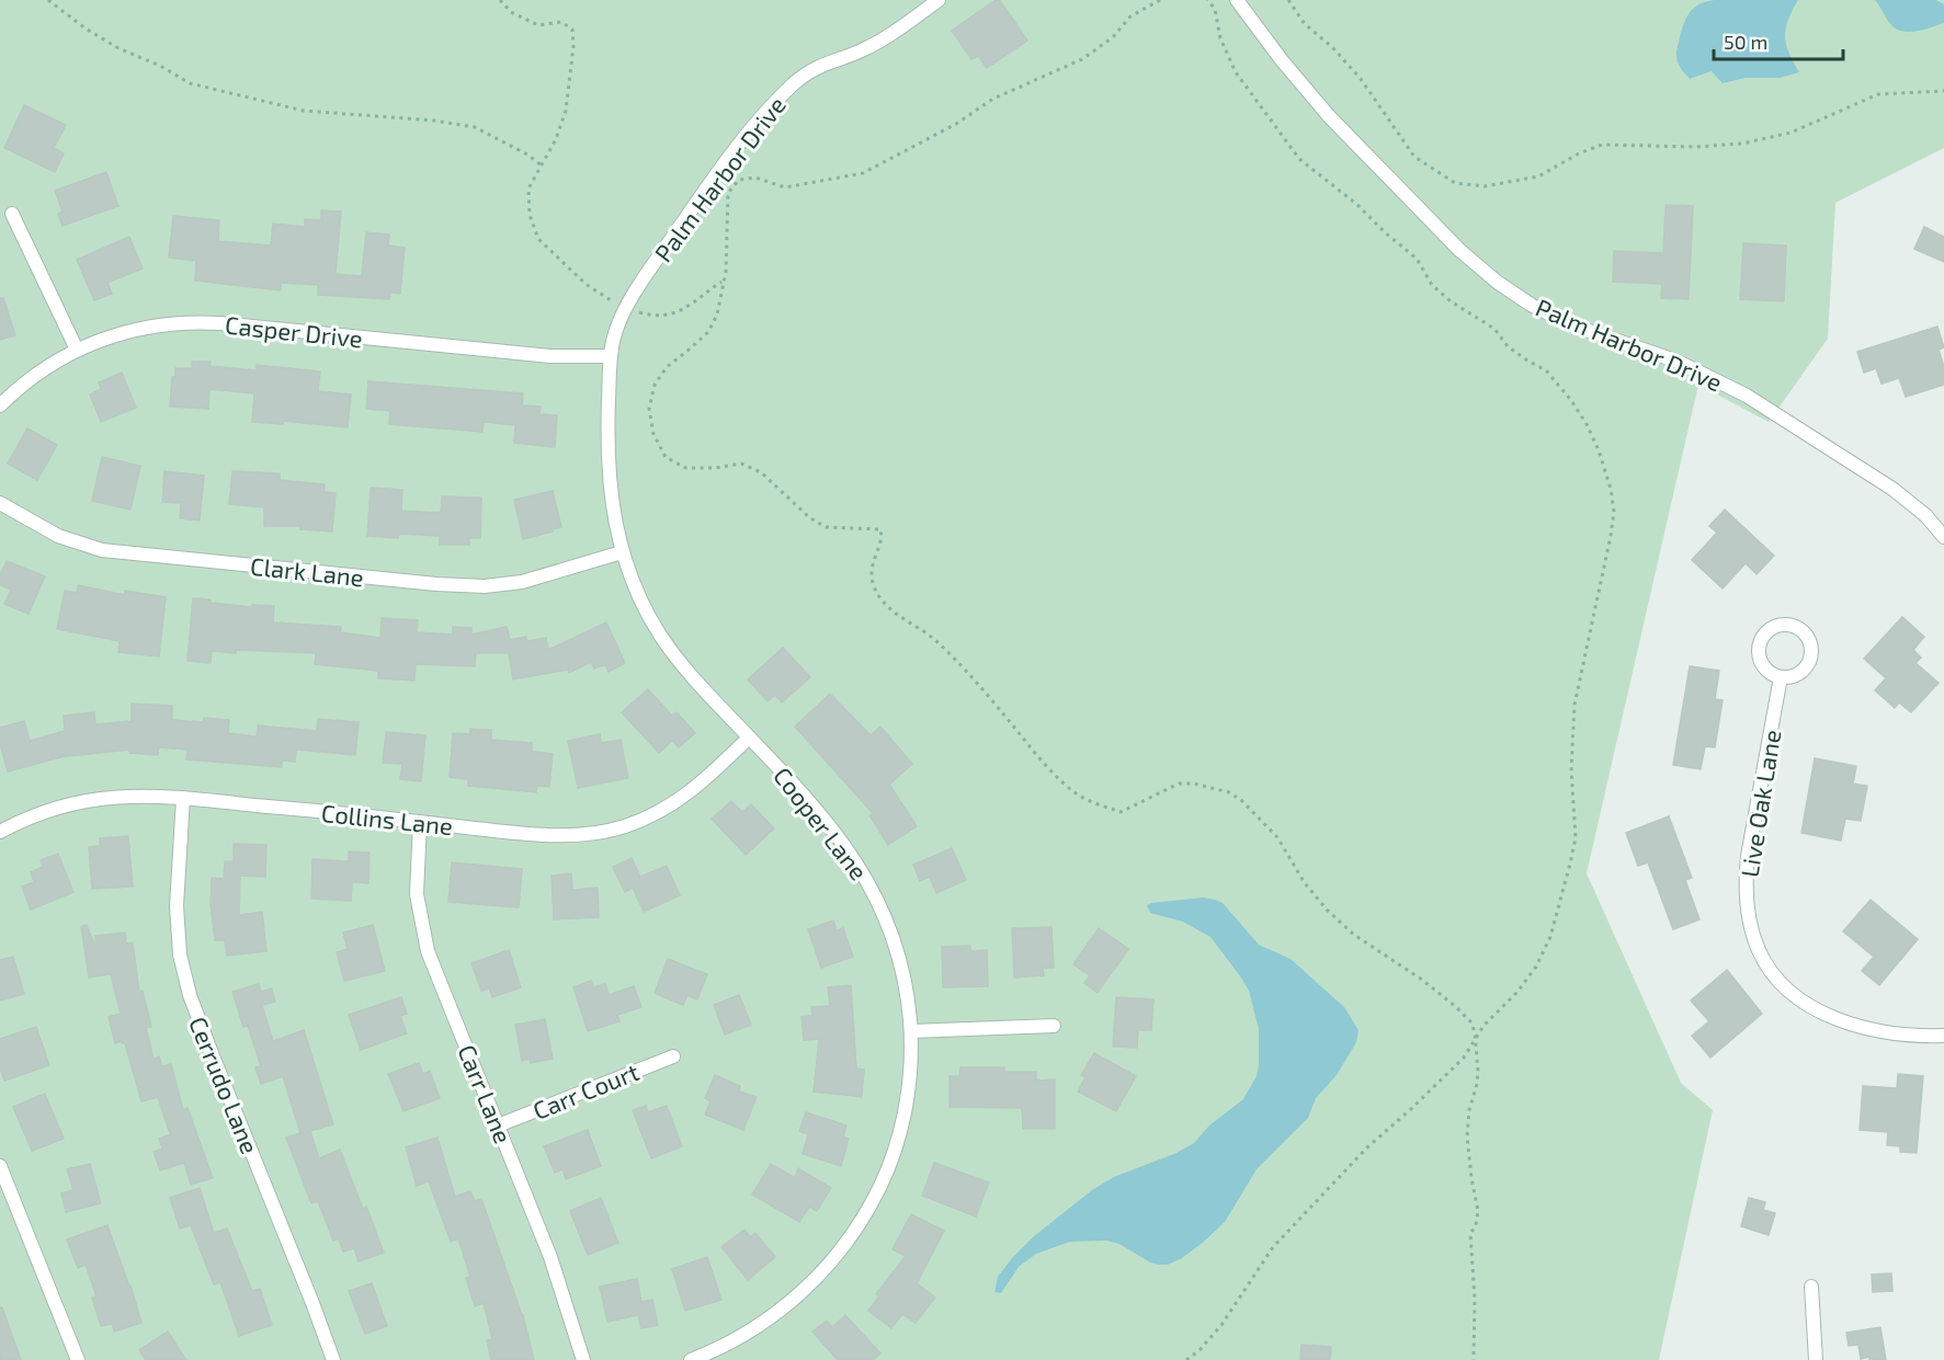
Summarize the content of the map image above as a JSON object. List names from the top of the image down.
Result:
{
  "streets": {
    "street": [
      "Palm Harbor Drive",
      "Casper Drive",
      "Clark Lane",
      "Live Oak Lane",
      "Collins Lane",
      "Cooper Lane",
      "Cerrudo Lane",
      "Carr Court",
      "Carr Lane"
    ]
  },
  "crossings": [
    ["Palm Harbor Drive", "Casper Drive"],
    ["Palm Harbor Drive", "Cooper Lane"],
    ["Casper Drive", "Cooper Lane"],
    ["Clark Lane", "Cooper Lane"],
    ["Collins Lane", "Cooper Lane"],
    ["Collins Lane", "Cerrudo Lane"],
    ["Collins Lane", "Carr Lane"],
    ["Carr Court", "Carr Lane"]
  ],
  "scale_bar": "50 m"
}
